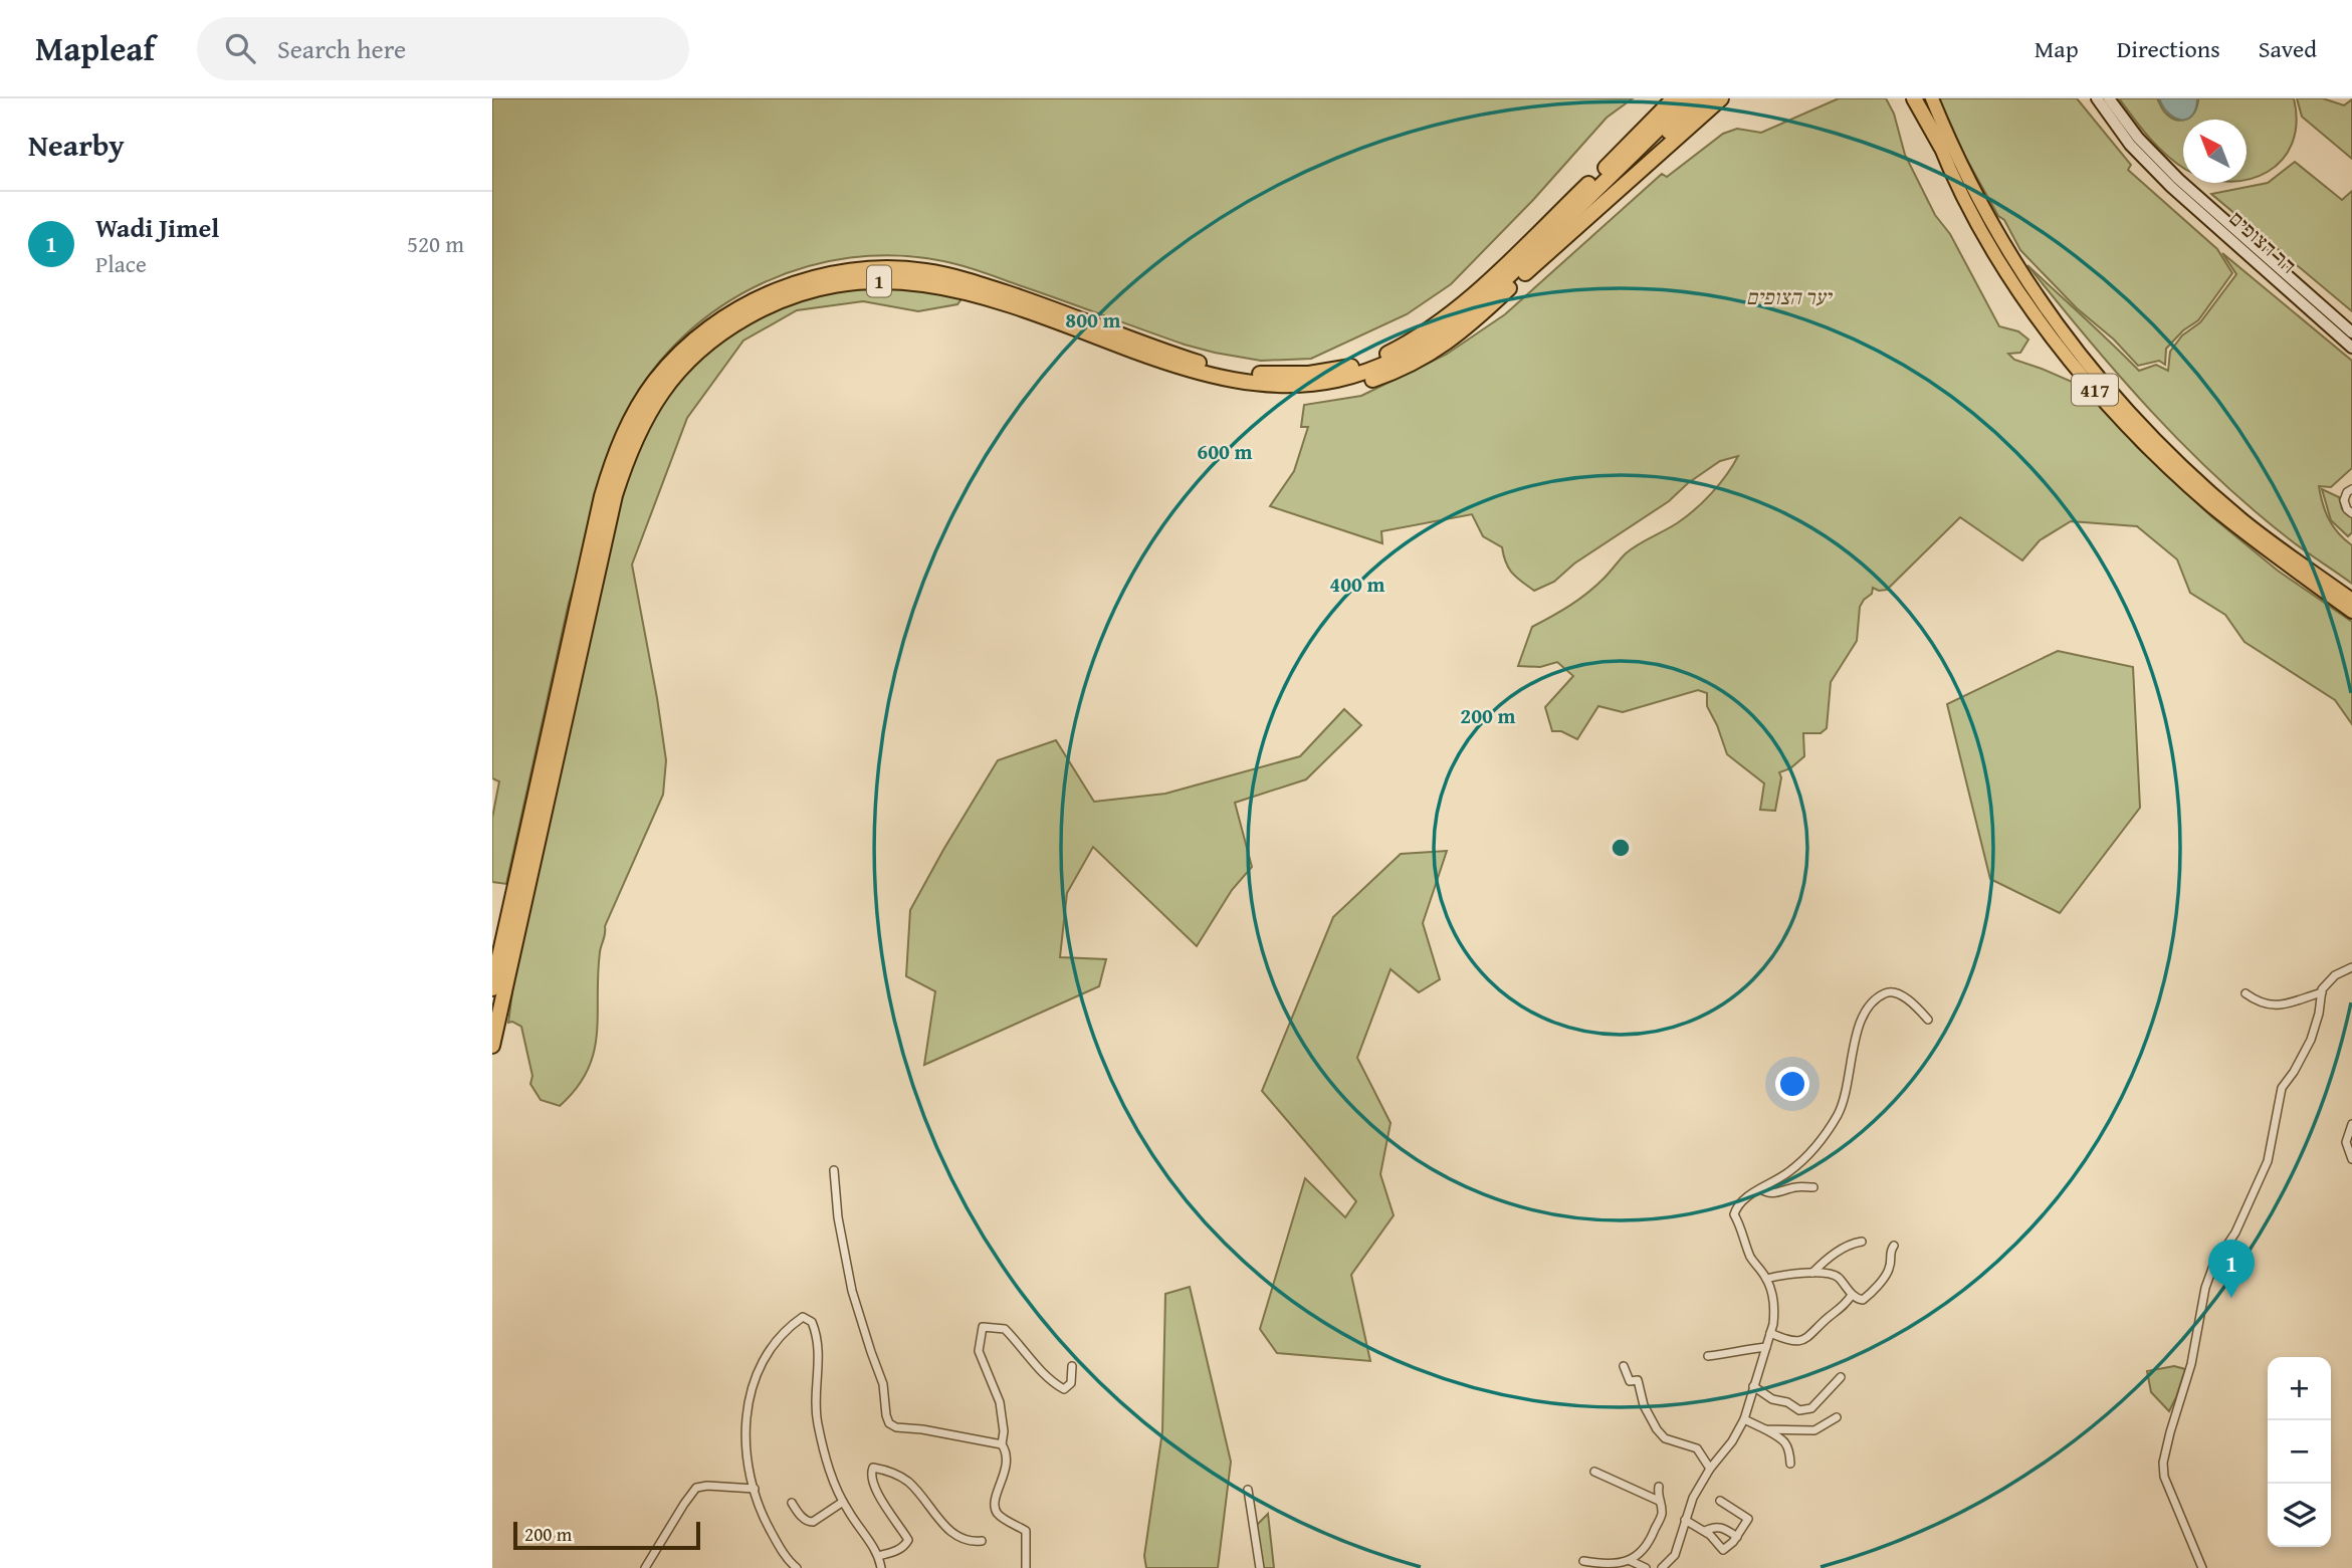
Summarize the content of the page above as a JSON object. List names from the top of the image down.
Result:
{
  "streets": {
    "highway": ["1"],
    "main road": ["הר הצופים", "417"]
  },
  "parks": ["יער הצופים"],
  "scale_bar": "200 m",
  "north": "top left",
  "page": {
    "header": "Mapleaf",
    "search": "Search here",
    "nav": ["Map", "Directions", "Saved"],
    "heading": "Nearby",
    "list": [
      {
        "mark": "1",
        "name": "Wadi Jimel",
        "note": "Place",
        "value": "520 m"
      }
    ],
    "pins": "1",
    "map_buttons": ["+", "−"],
    "scale": "200 m"
  },
  "rings": [
    "800 m",
    "600 m",
    "400 m",
    "200 m"
  ]
}
